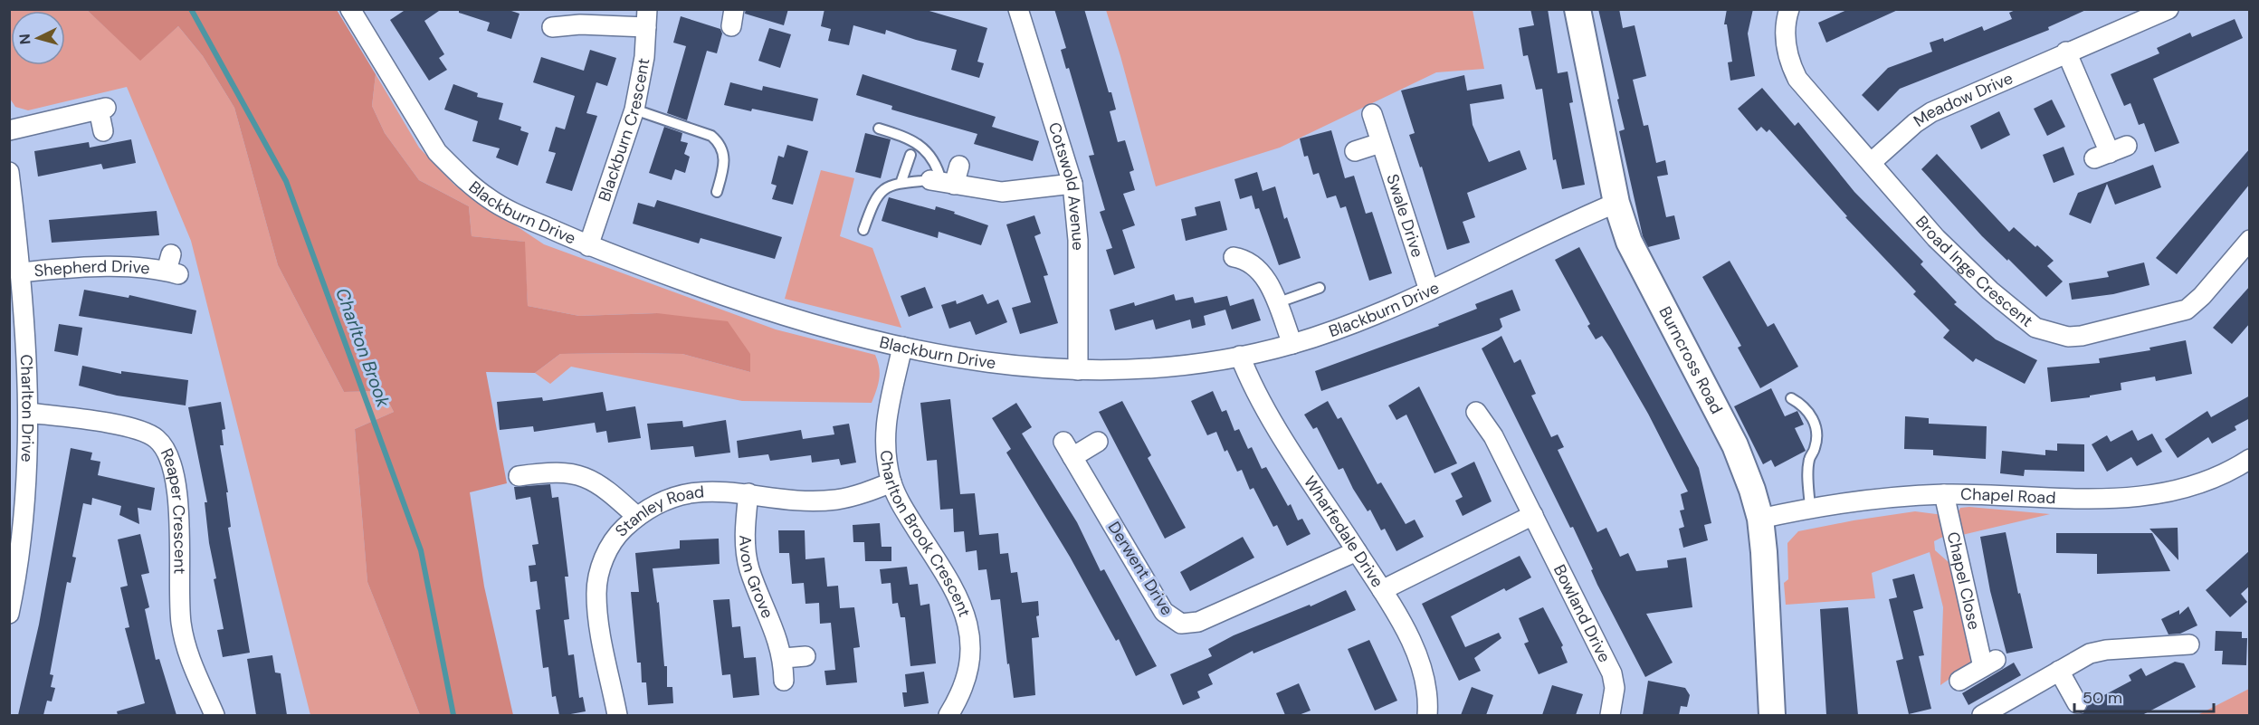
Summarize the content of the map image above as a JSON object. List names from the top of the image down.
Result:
{
  "streets": {
    "main road": ["Burncross Road"],
    "street": [
      "Meadow Drive",
      "Blackburn Crescent",
      "Cotswold Avenue",
      "Blackburn Drive",
      "Swale Drive",
      "Broad Inge Crescent",
      "Shepherd Drive",
      "Charlton Drive",
      "Chapel Road",
      "Reaper Crescent",
      "Stanley Road",
      "Charlton Brook Crescent",
      "Wharfedale Drive",
      "Derwent Drive",
      "Avon Grove",
      "Chapel Close",
      "Bowland Drive"
    ]
  },
  "crossings": [
    ["Meadow Drive", "Broad Inge Crescent"],
    ["Blackburn Crescent", "Blackburn Drive"],
    ["Cotswold Avenue", "Blackburn Drive"],
    ["Blackburn Drive", "Swale Drive"],
    ["Blackburn Drive", "Burncross Road"],
    ["Blackburn Drive", "Charlton Brook Crescent"],
    ["Blackburn Drive", "Wharfedale Drive"],
    ["Shepherd Drive", "Charlton Drive"],
    ["Burncross Road", "Chapel Road"],
    ["Charlton Drive", "Reaper Crescent"],
    ["Chapel Road", "Chapel Close"],
    ["Stanley Road", "Charlton Brook Crescent"],
    ["Stanley Road", "Avon Grove"],
    ["Wharfedale Drive", "Derwent Drive"]
  ],
  "water": ["Charlton Brook"],
  "scale_bar": "50 m",
  "north": "left"
}
